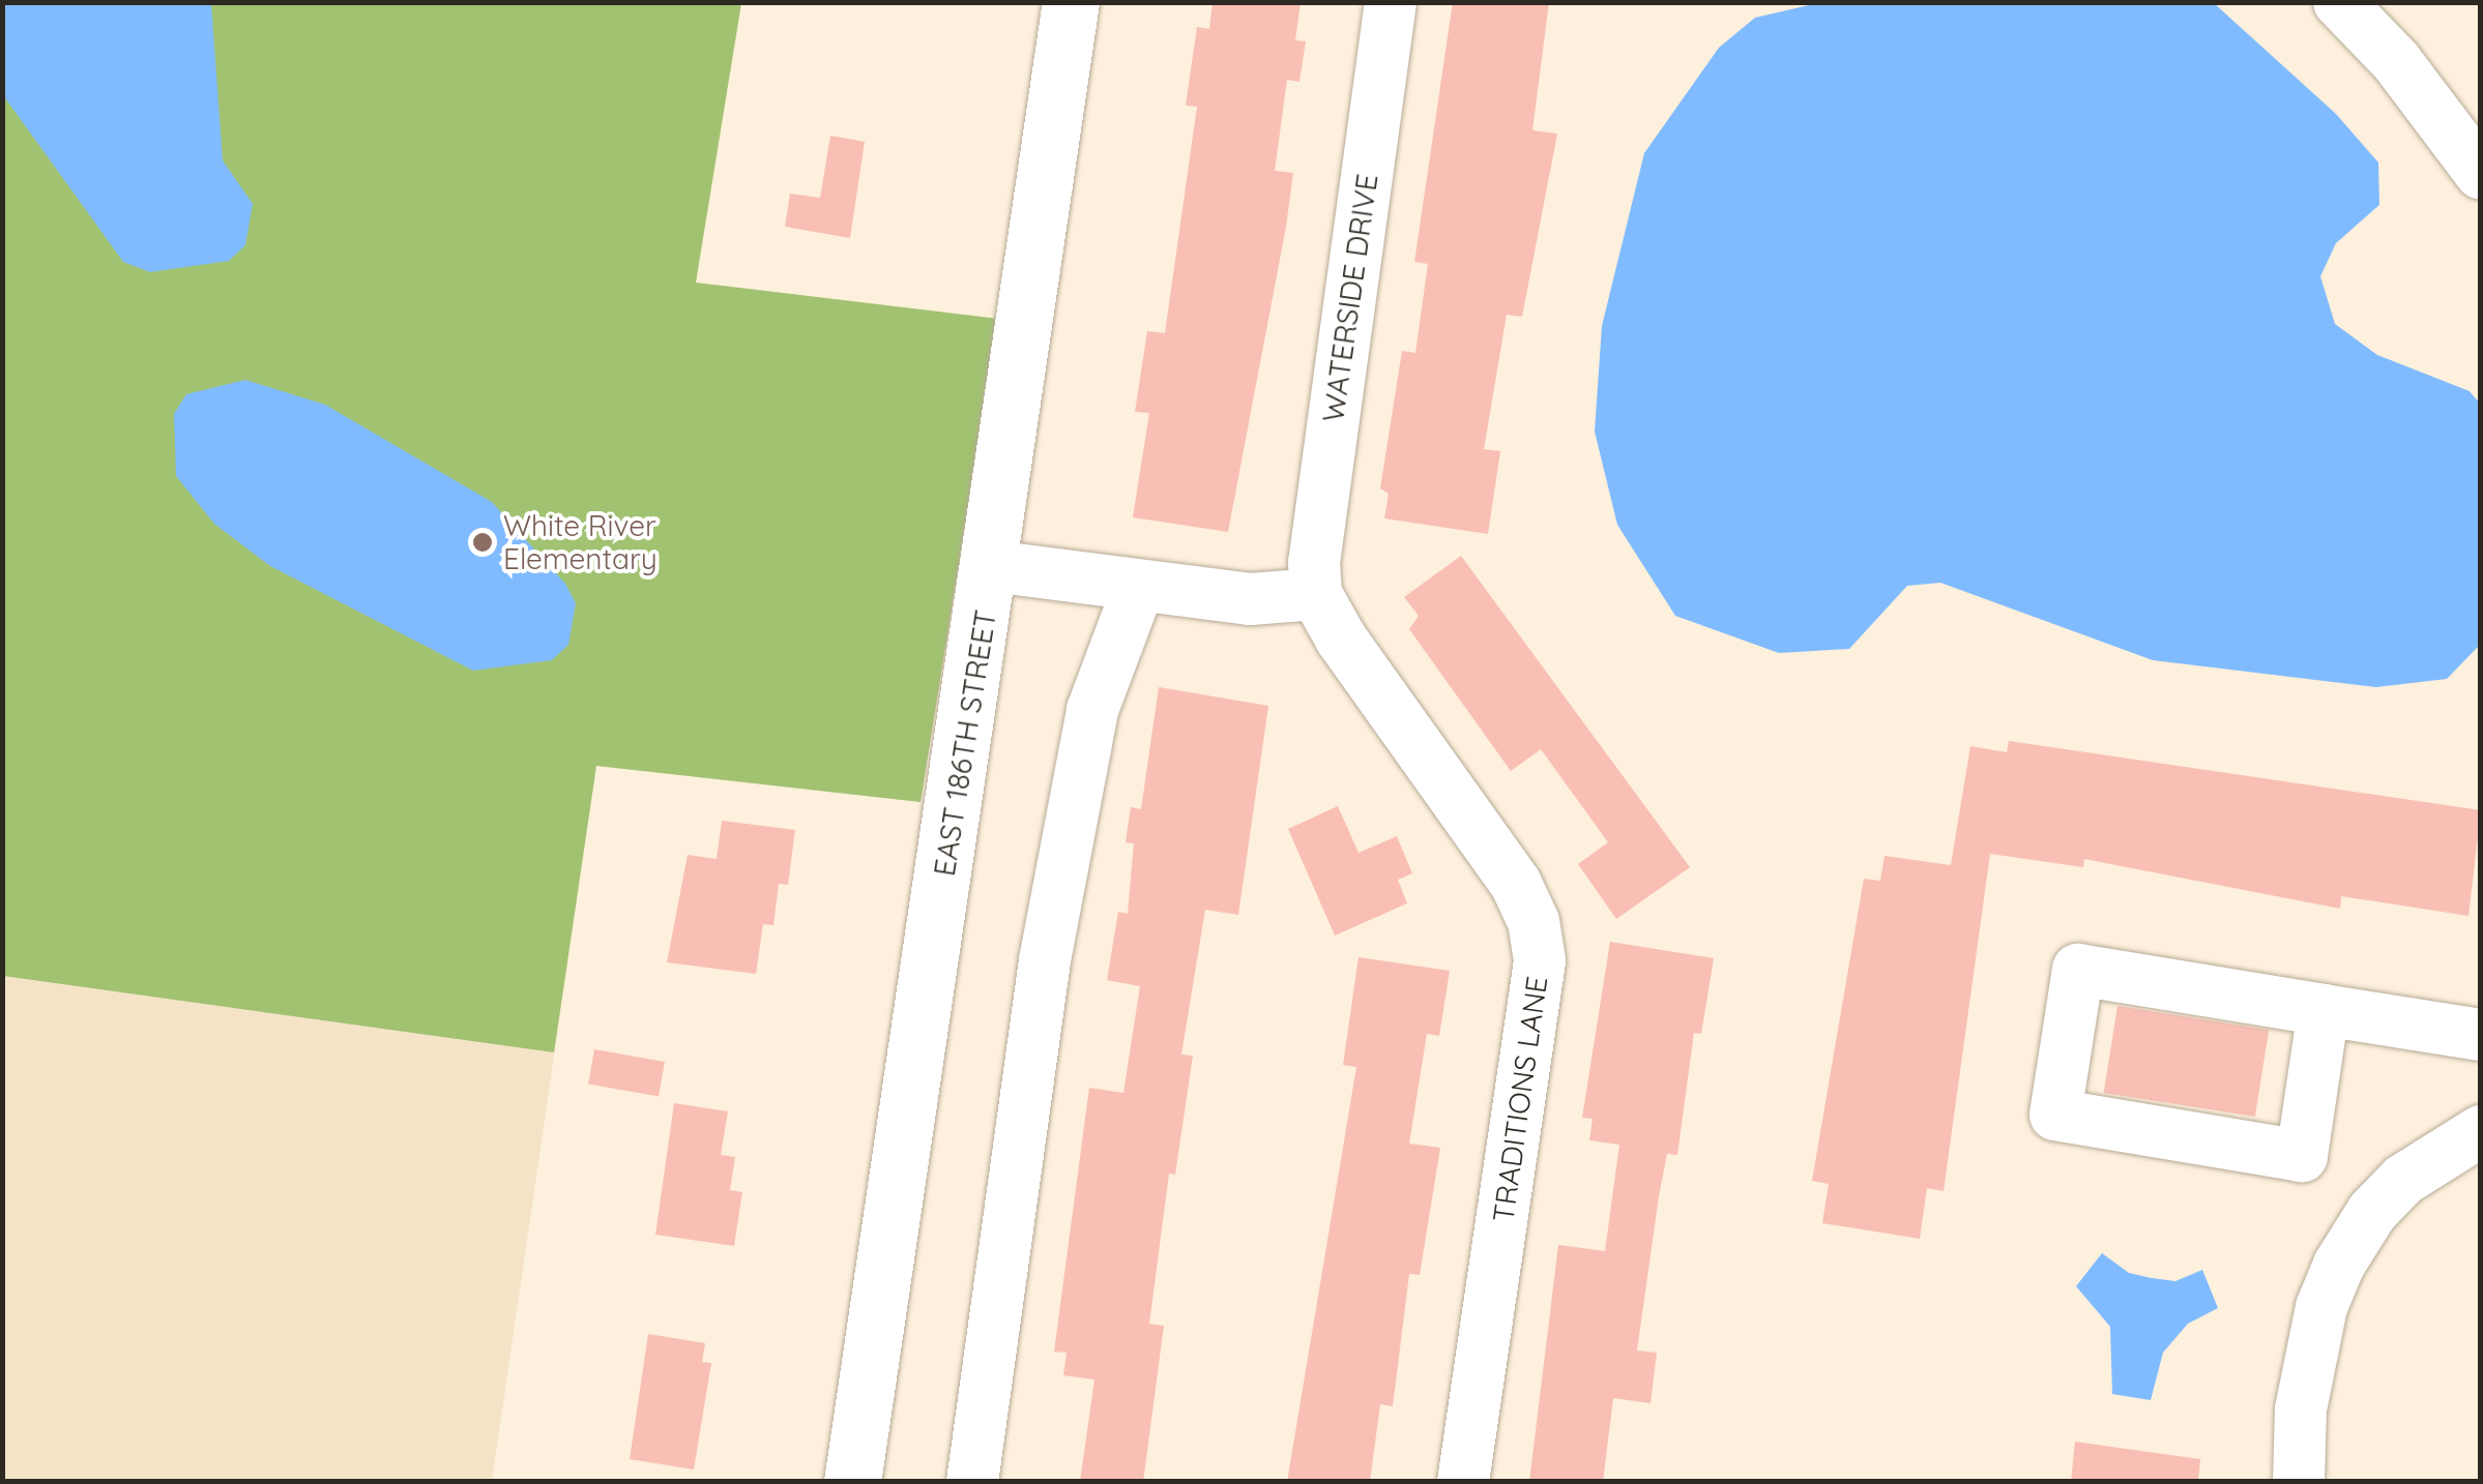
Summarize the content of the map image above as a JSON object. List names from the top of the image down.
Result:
{
  "streets": {
    "street": ["WATERSIDE DRIVE", "EAST 186TH STREET", "TRADITIONS LANE"]
  },
  "crossings": [
    ["WATERSIDE DRIVE", "TRADITIONS LANE"]
  ],
  "places": ["White River Elementary"]
}
